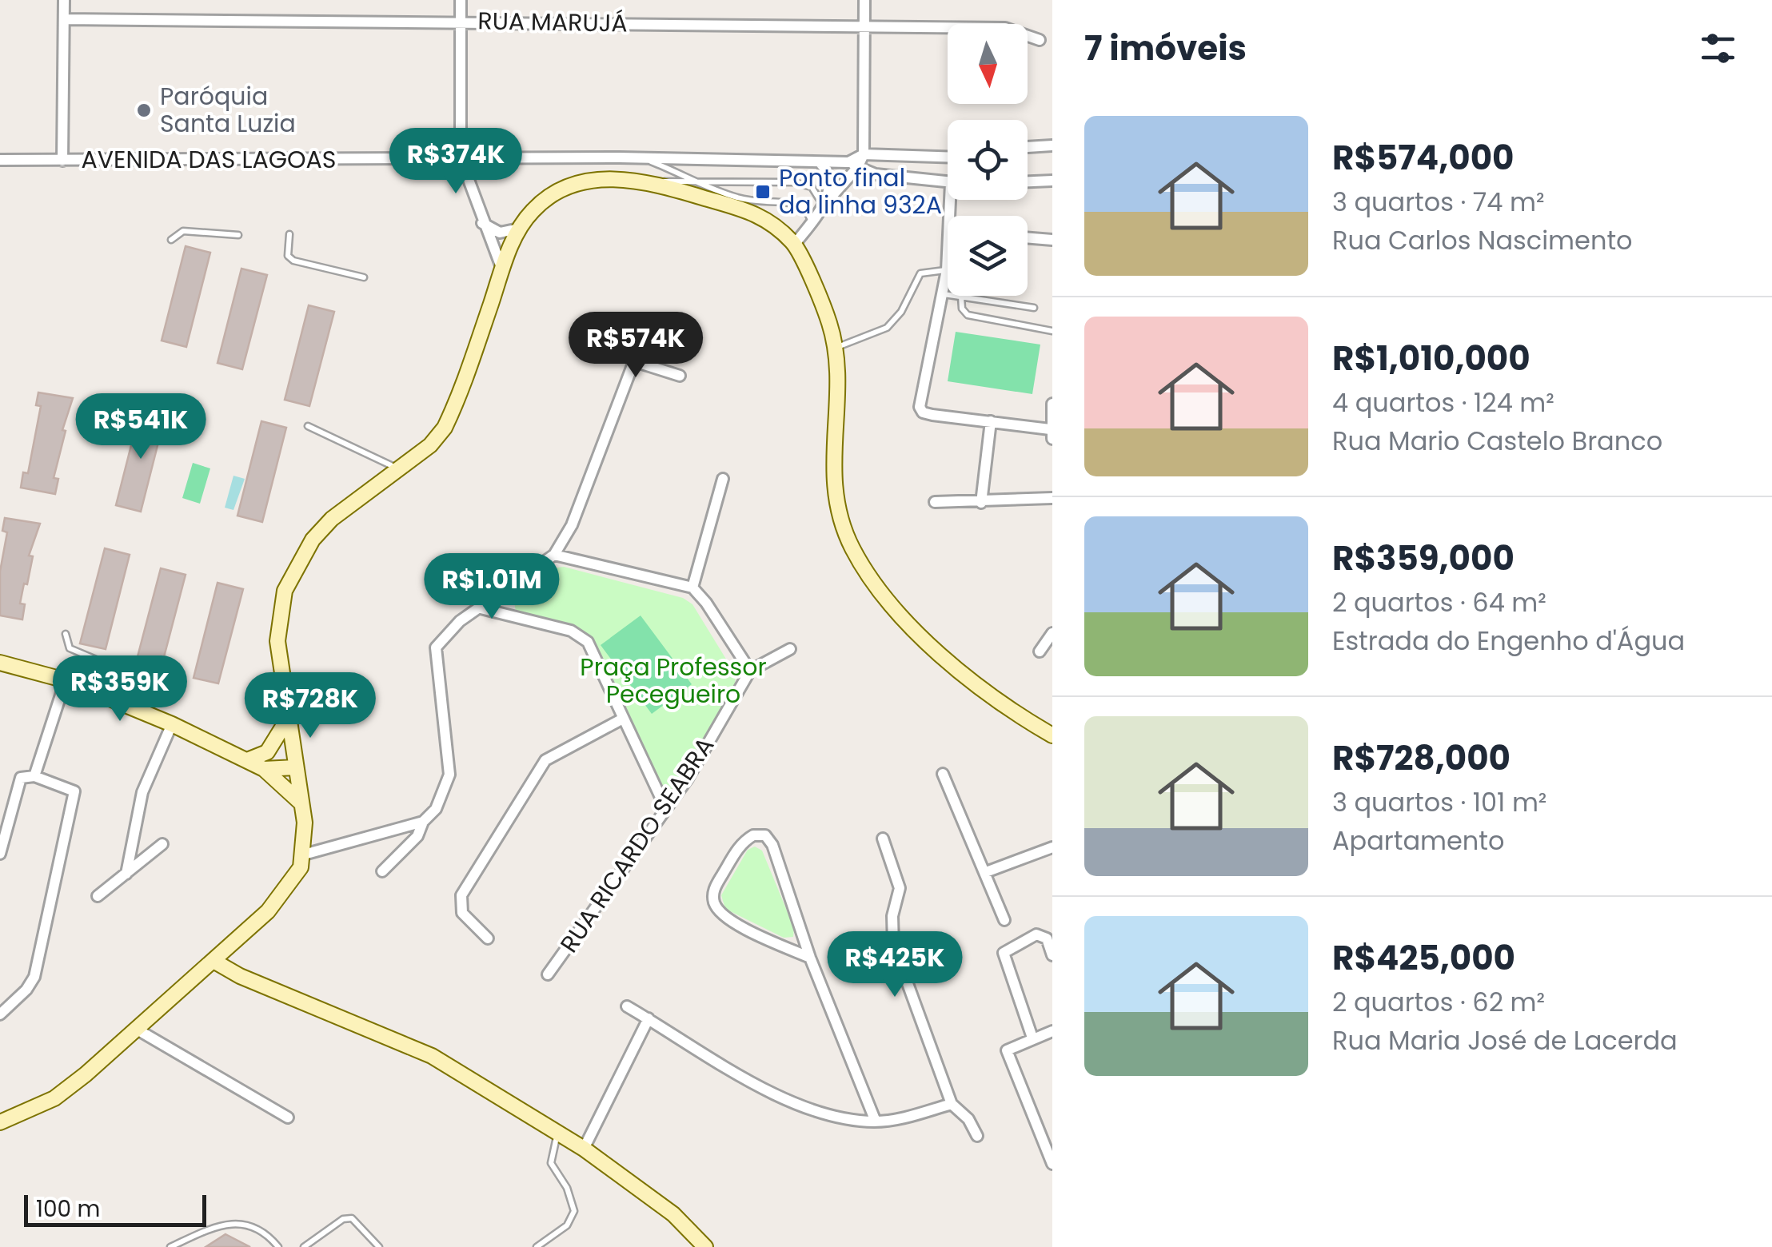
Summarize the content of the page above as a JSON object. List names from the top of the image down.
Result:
{
  "streets": {
    "street": ["RUA MARUJÁ", "AVENIDA DAS LAGOAS", "RUA RICARDO SEABRA"]
  },
  "parks": ["Praça Professor Pecegueiro"],
  "places": {
    "other": ["Paróquia Santa Luzia"],
    "transit": ["Ponto final da linha 932A"]
  },
  "scale_bar": "100 m",
  "north": "bottom",
  "page": {
    "heading": "7 imóveis",
    "list": [
      {
        "name": "R$574,000",
        "note": "3 quartos · 74 m² · Rua Carlos Nascimento"
      },
      {
        "name": "R$1,010,000",
        "note": "4 quartos · 124 m² · Rua Mario Castelo Branco"
      },
      {
        "name": "R$359,000",
        "note": "2 quartos · 64 m² · Estrada do Engenho d'Água"
      },
      {
        "name": "R$728,000",
        "note": "3 quartos · 101 m² · Apartamento"
      },
      {
        "name": "R$425,000",
        "note": "2 quartos · 62 m² · Rua Maria José de Lacerda"
      }
    ],
    "price": [
      "R$374K",
      "R$574K",
      "R$541K",
      "R$1.01M",
      "R$359K",
      "R$728K",
      "R$425K"
    ],
    "scale": "100 m"
  }
}
